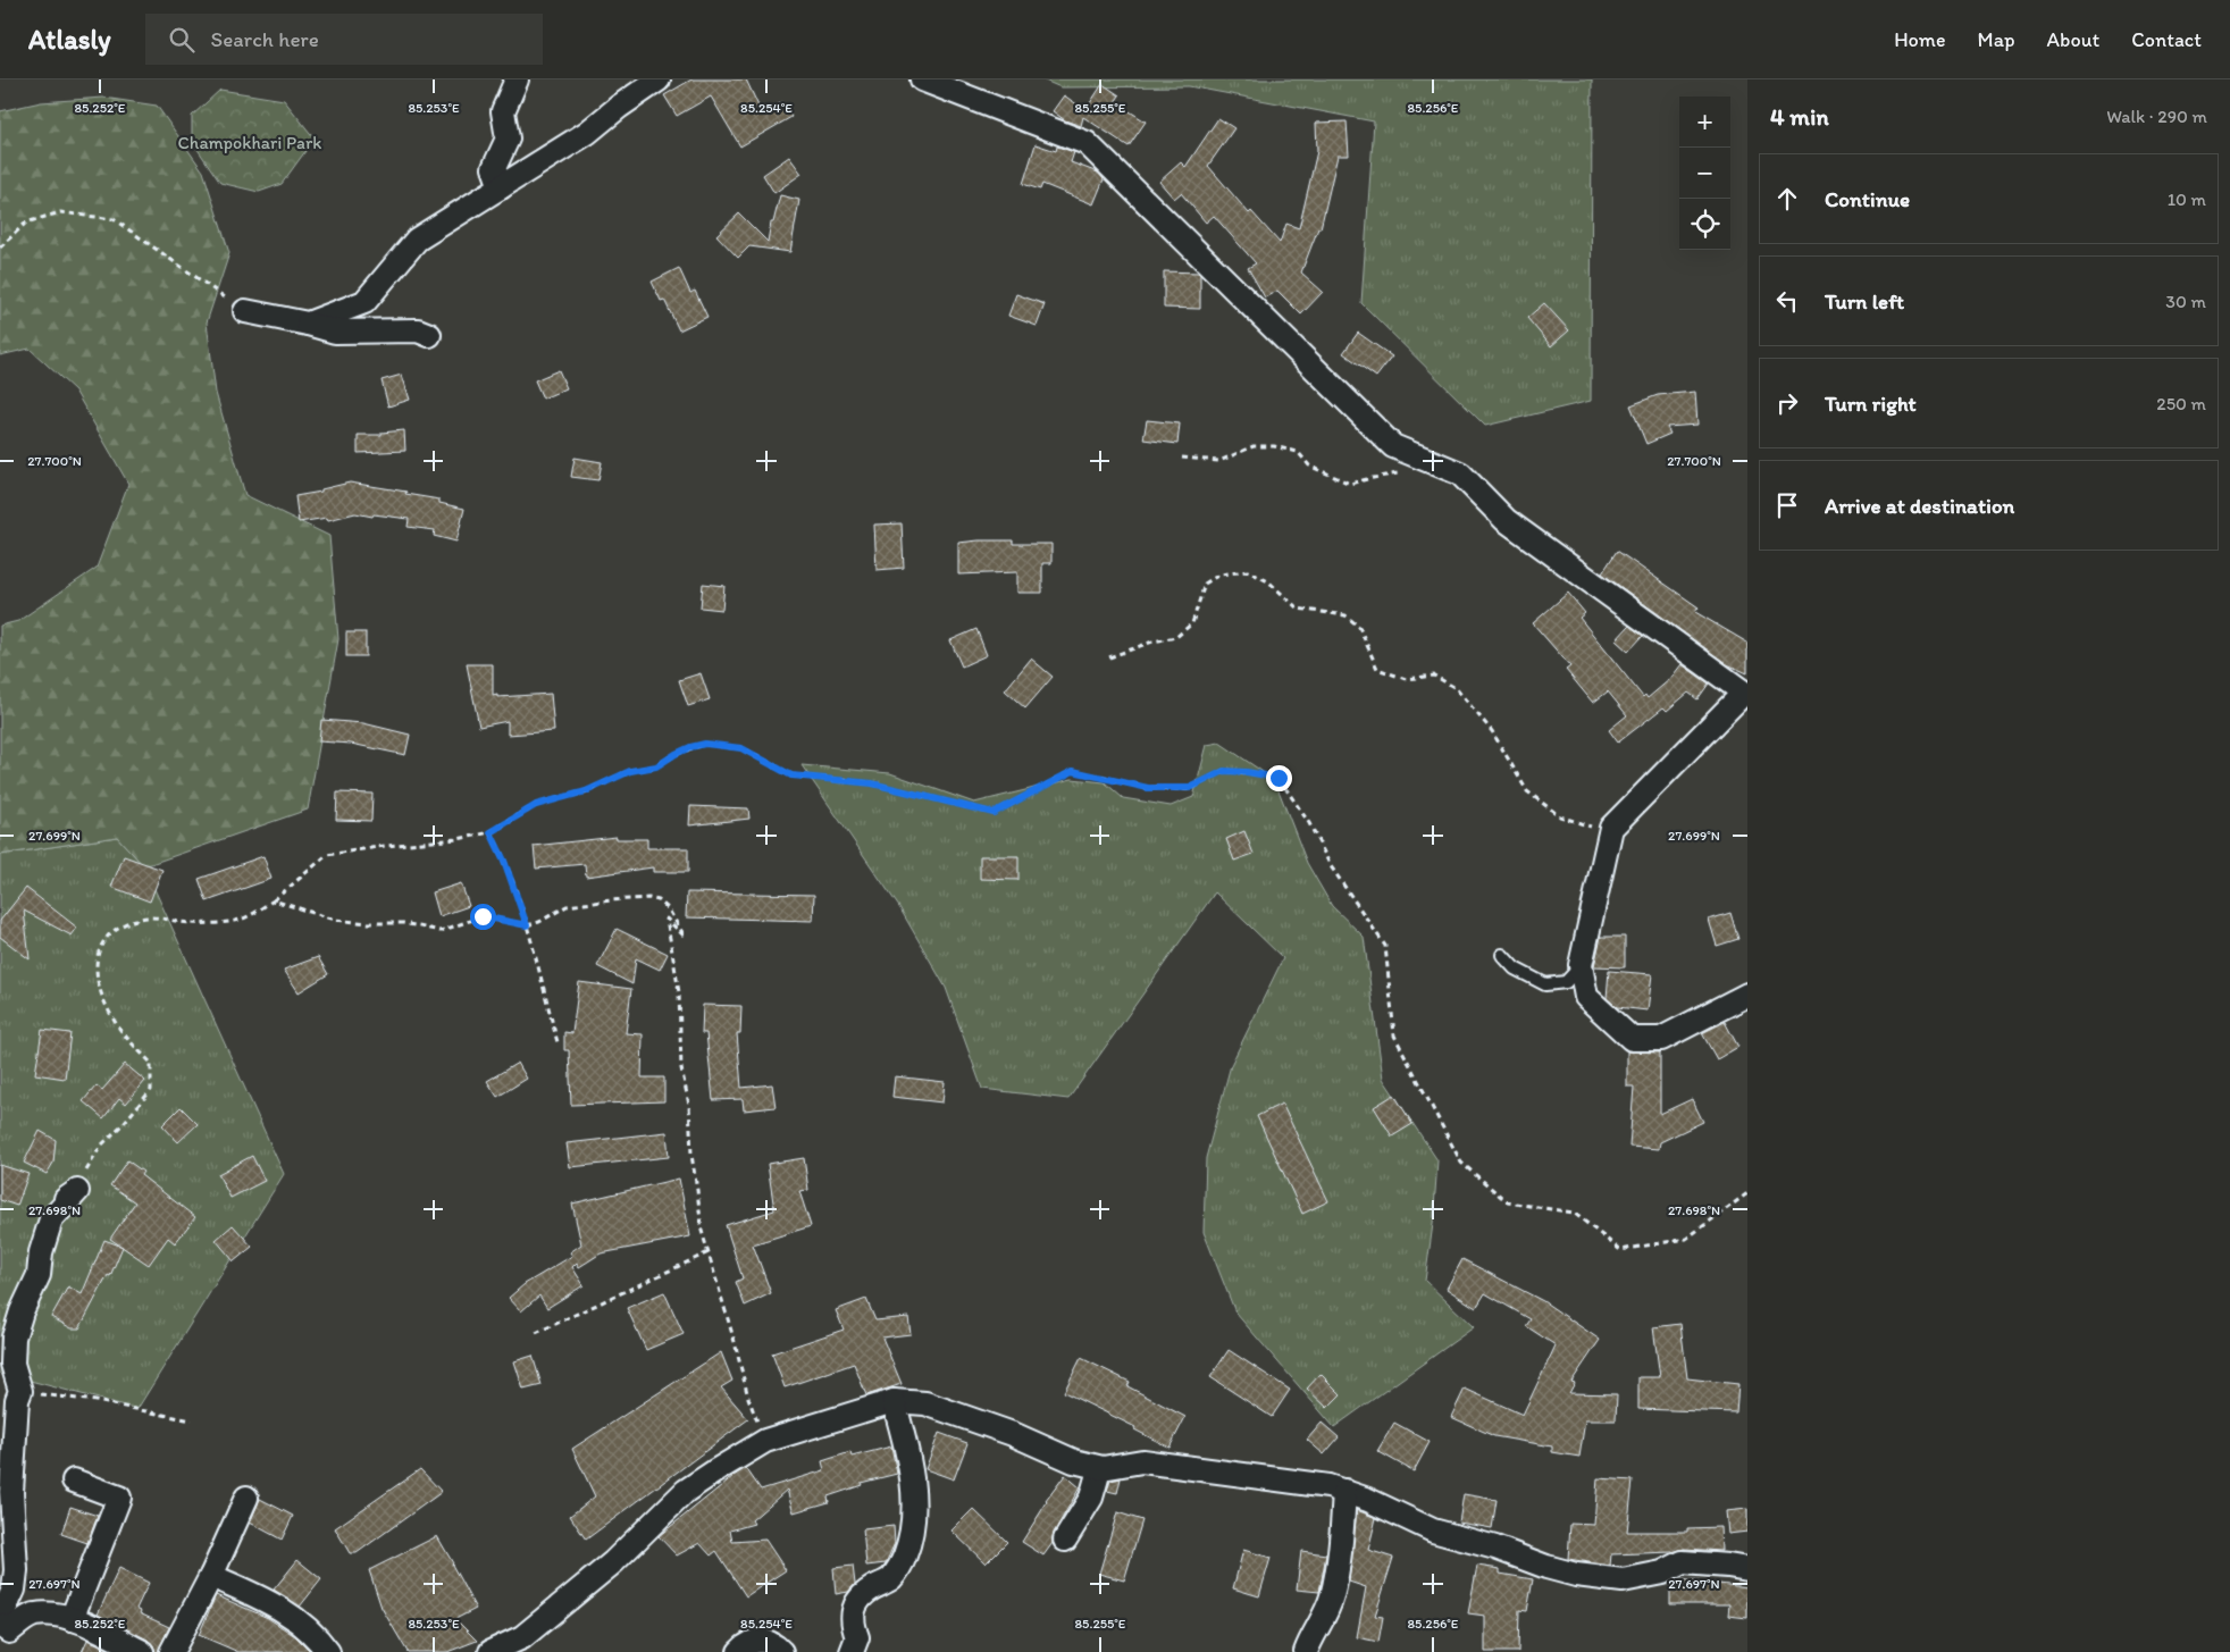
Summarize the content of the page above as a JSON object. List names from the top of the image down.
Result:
{
  "parks": ["Champokhari Park"],
  "page": {
    "header": "Atlasly",
    "search": "Search here",
    "nav": [
      "Home",
      "Map",
      "About",
      "Contact"
    ],
    "heading": ["4 min", "Walk · 290 m"],
    "map_buttons": ["+", "−"],
    "list": [
      ["Continue", "10 m"],
      ["Turn left", "30 m"],
      ["Turn right", "250 m"],
      "Arrive at destination"
    ]
  },
  "coordinates": [
    "85.252°E",
    "85.253°E",
    "85.254°E",
    "85.255°E",
    "85.256°E",
    "27.700°N",
    "27.699°N",
    "27.698°N",
    "27.697°N"
  ]
}
